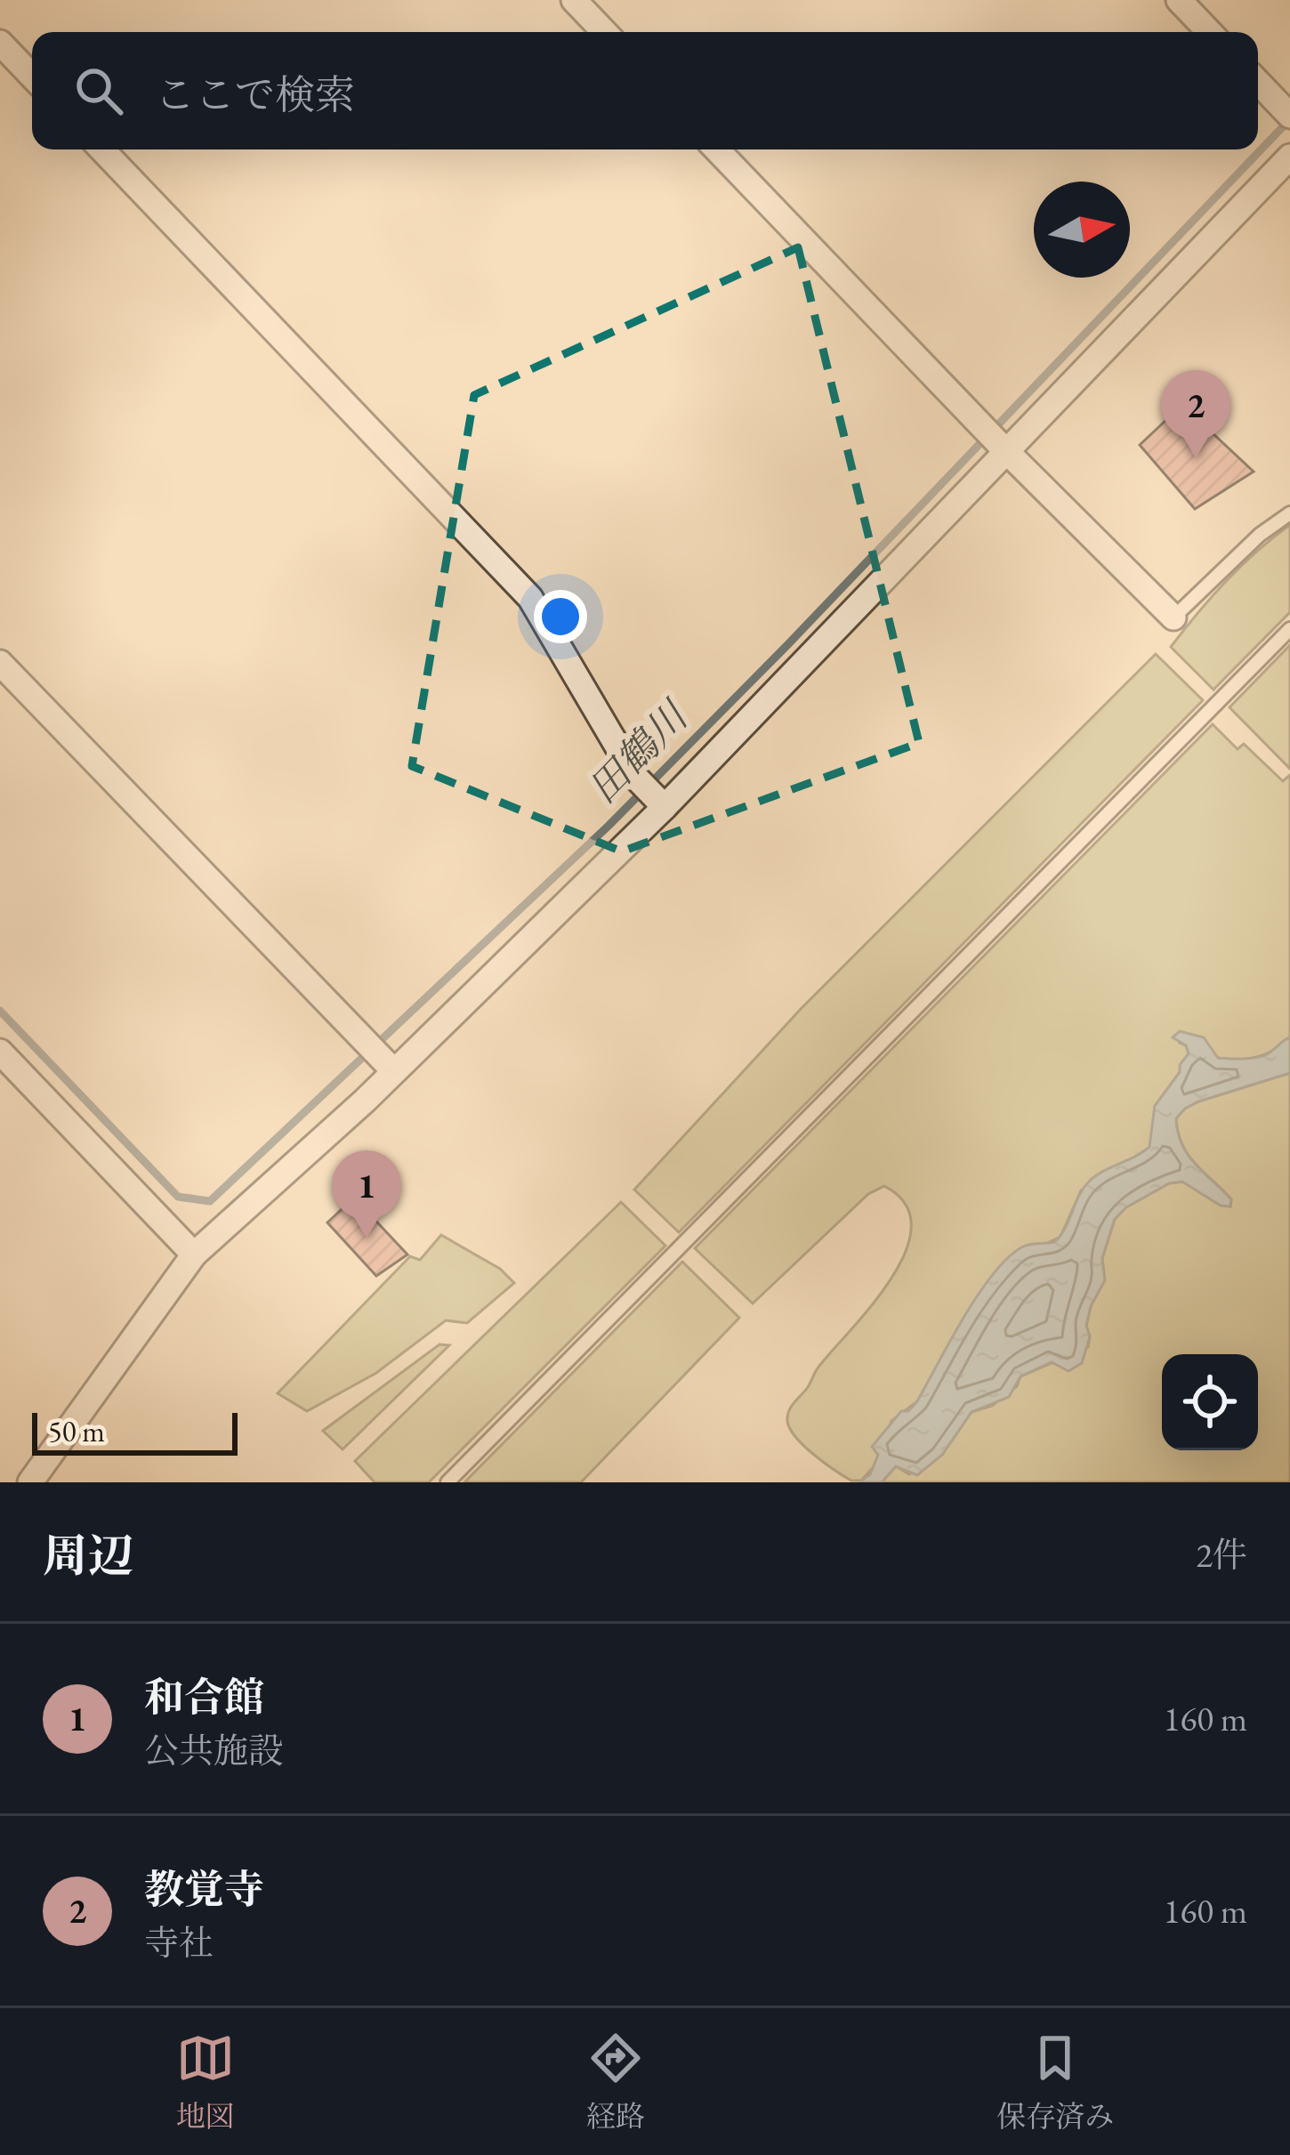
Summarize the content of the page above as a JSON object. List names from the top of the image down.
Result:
{
  "water": ["田鶴川"],
  "scale_bar": "50 m",
  "north": "right",
  "page": {
    "search": "ここで検索",
    "pins": ["2", "1"],
    "scale": "50 m",
    "heading": ["周辺", "2件"],
    "list": [
      {
        "mark": "1",
        "name": "和合館",
        "note": "公共施設",
        "value": "160 m"
      },
      {
        "mark": "2",
        "name": "教覚寺",
        "note": "寺社",
        "value": "160 m"
      }
    ],
    "nav": ["地図", "経路", "保存済み"]
  }
}
